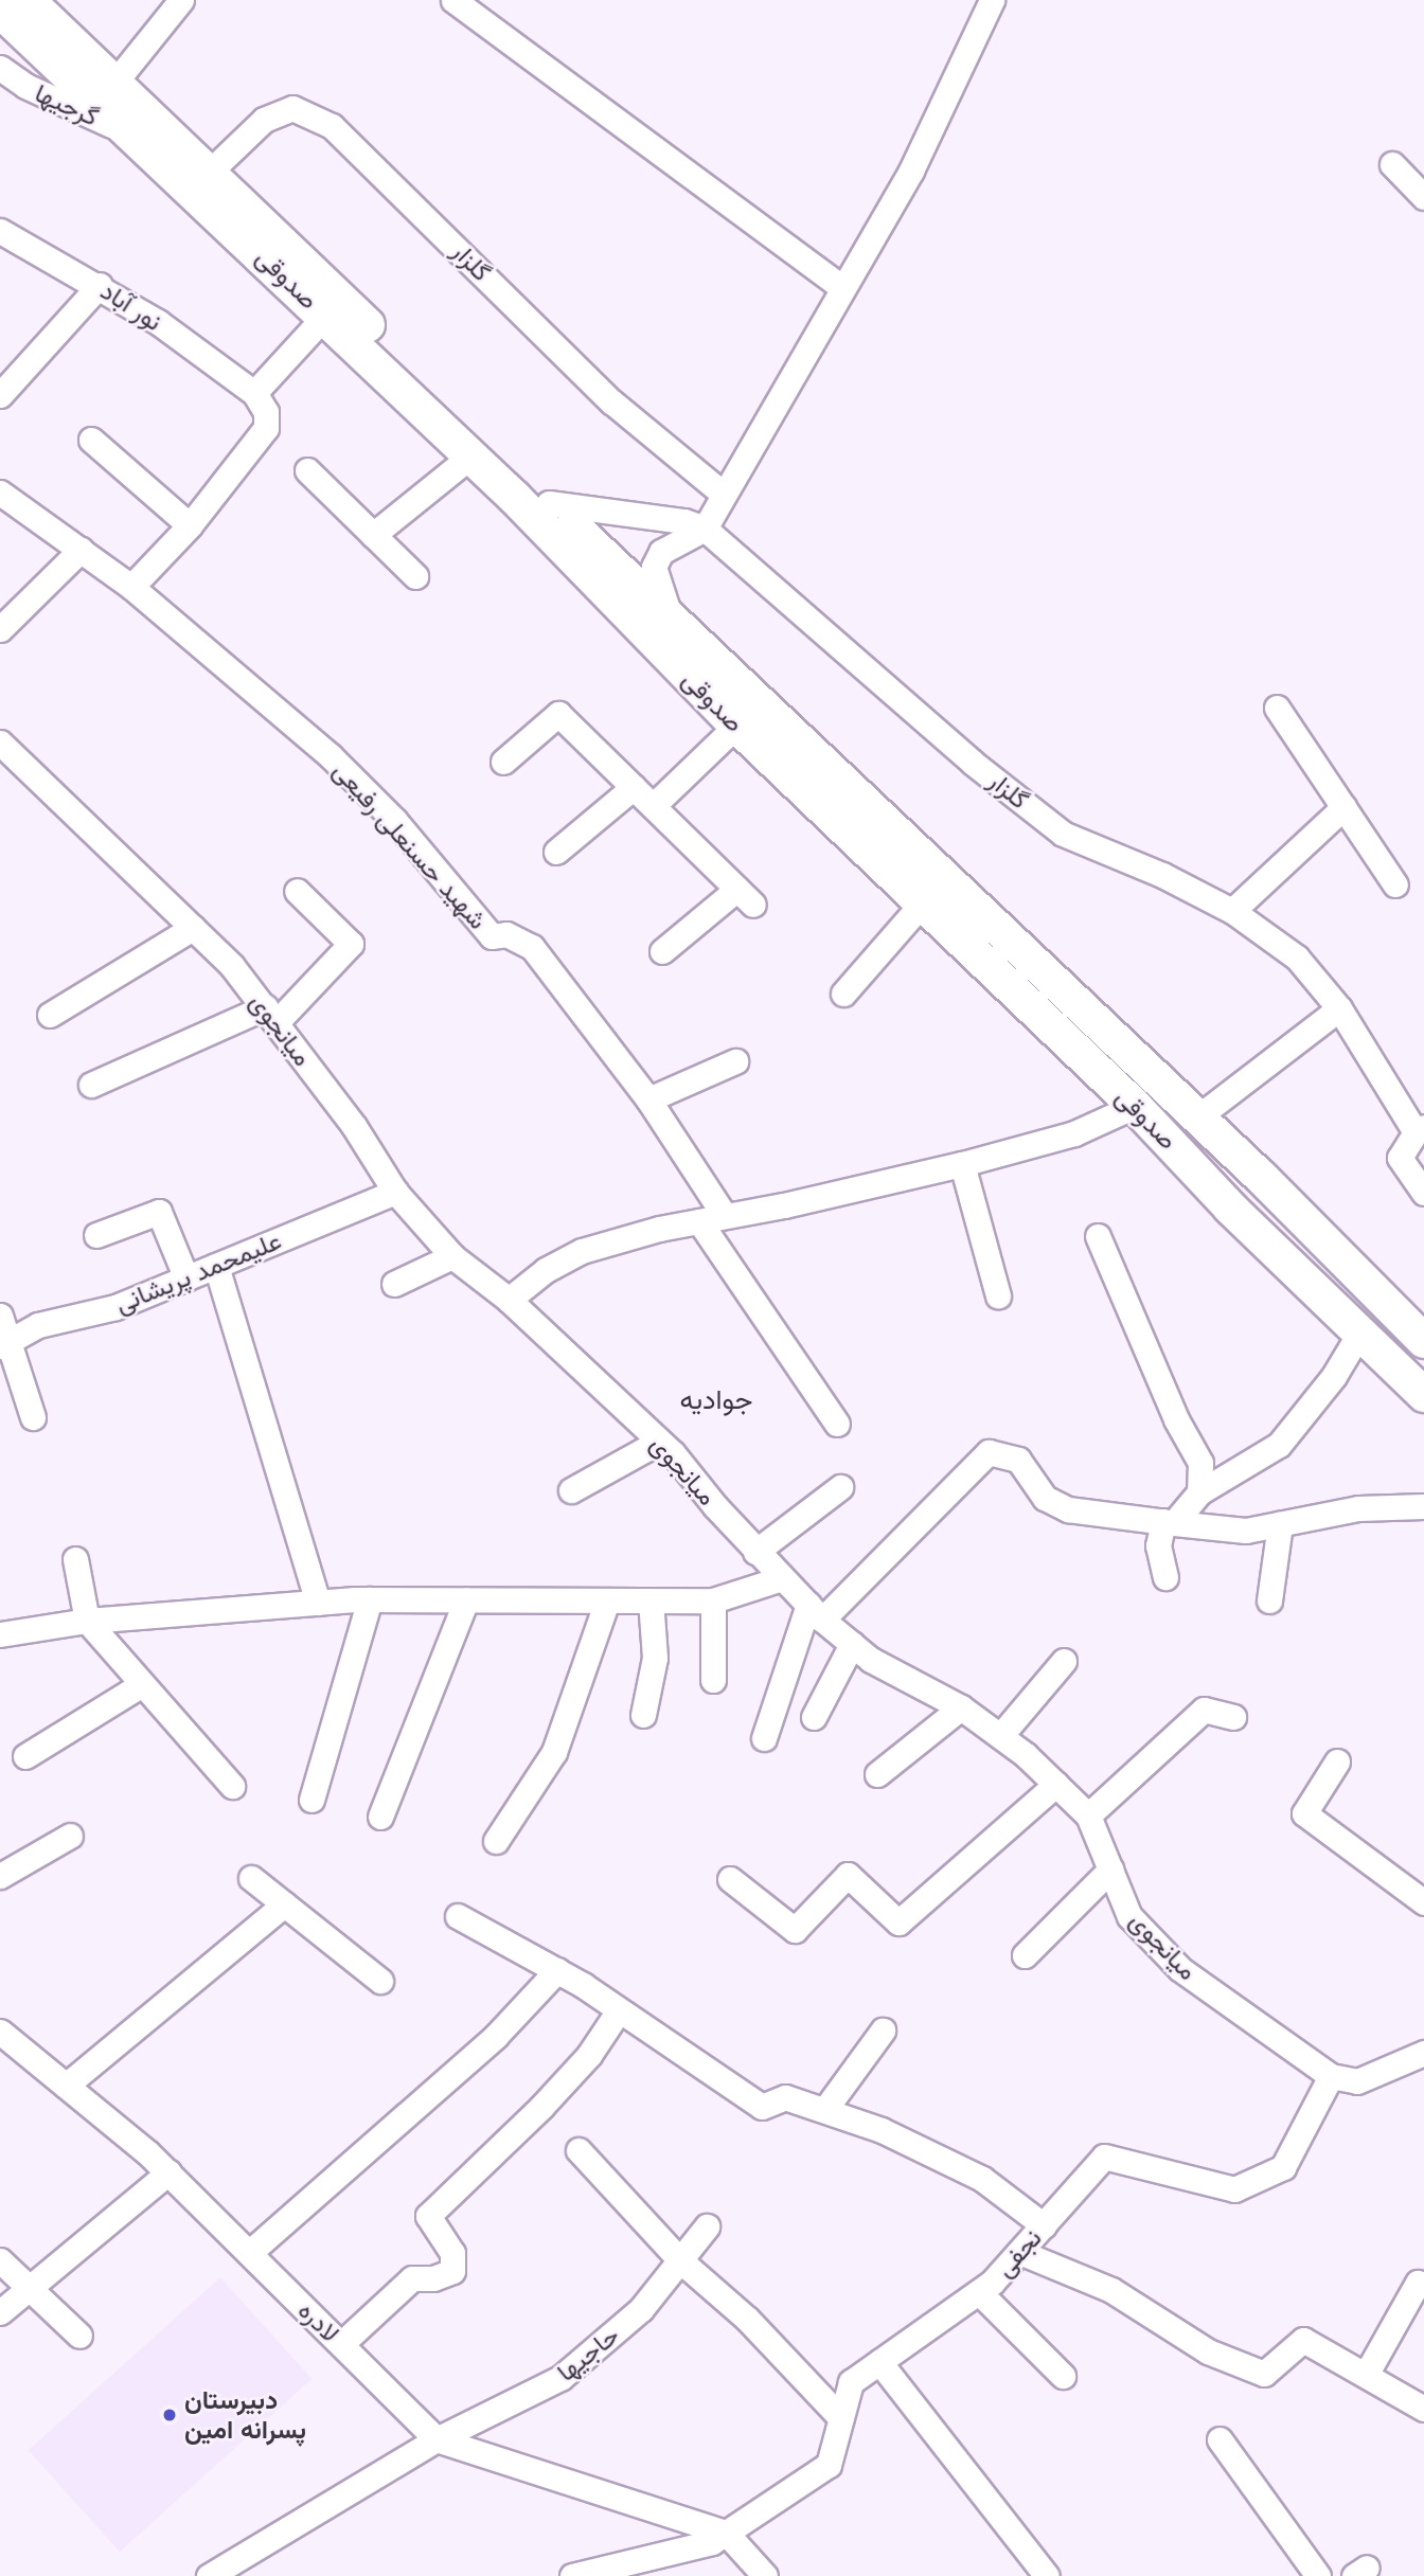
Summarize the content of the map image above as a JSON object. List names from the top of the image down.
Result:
{
  "streets": {
    "main road": ["صدوقی"],
    "street": [
      "گرجیها",
      "گلزار",
      "نور آباد",
      "شهید حسنعلی رفیعی",
      "میانجوی",
      "علیمحمد پریشانی",
      "نجفی",
      "لادره",
      "حاجیها"
    ]
  },
  "crossings": [
    ["گرجیها", "صدوقی"],
    ["گلزار", "صدوقی"],
    ["میانجوی", "علیمحمد پریشانی"],
    ["میانجوی", "نجفی"],
    ["لادره", "حاجیها"]
  ],
  "districts": ["جوادیه"],
  "places": ["دبیرستان پسرانه امین"]
}
